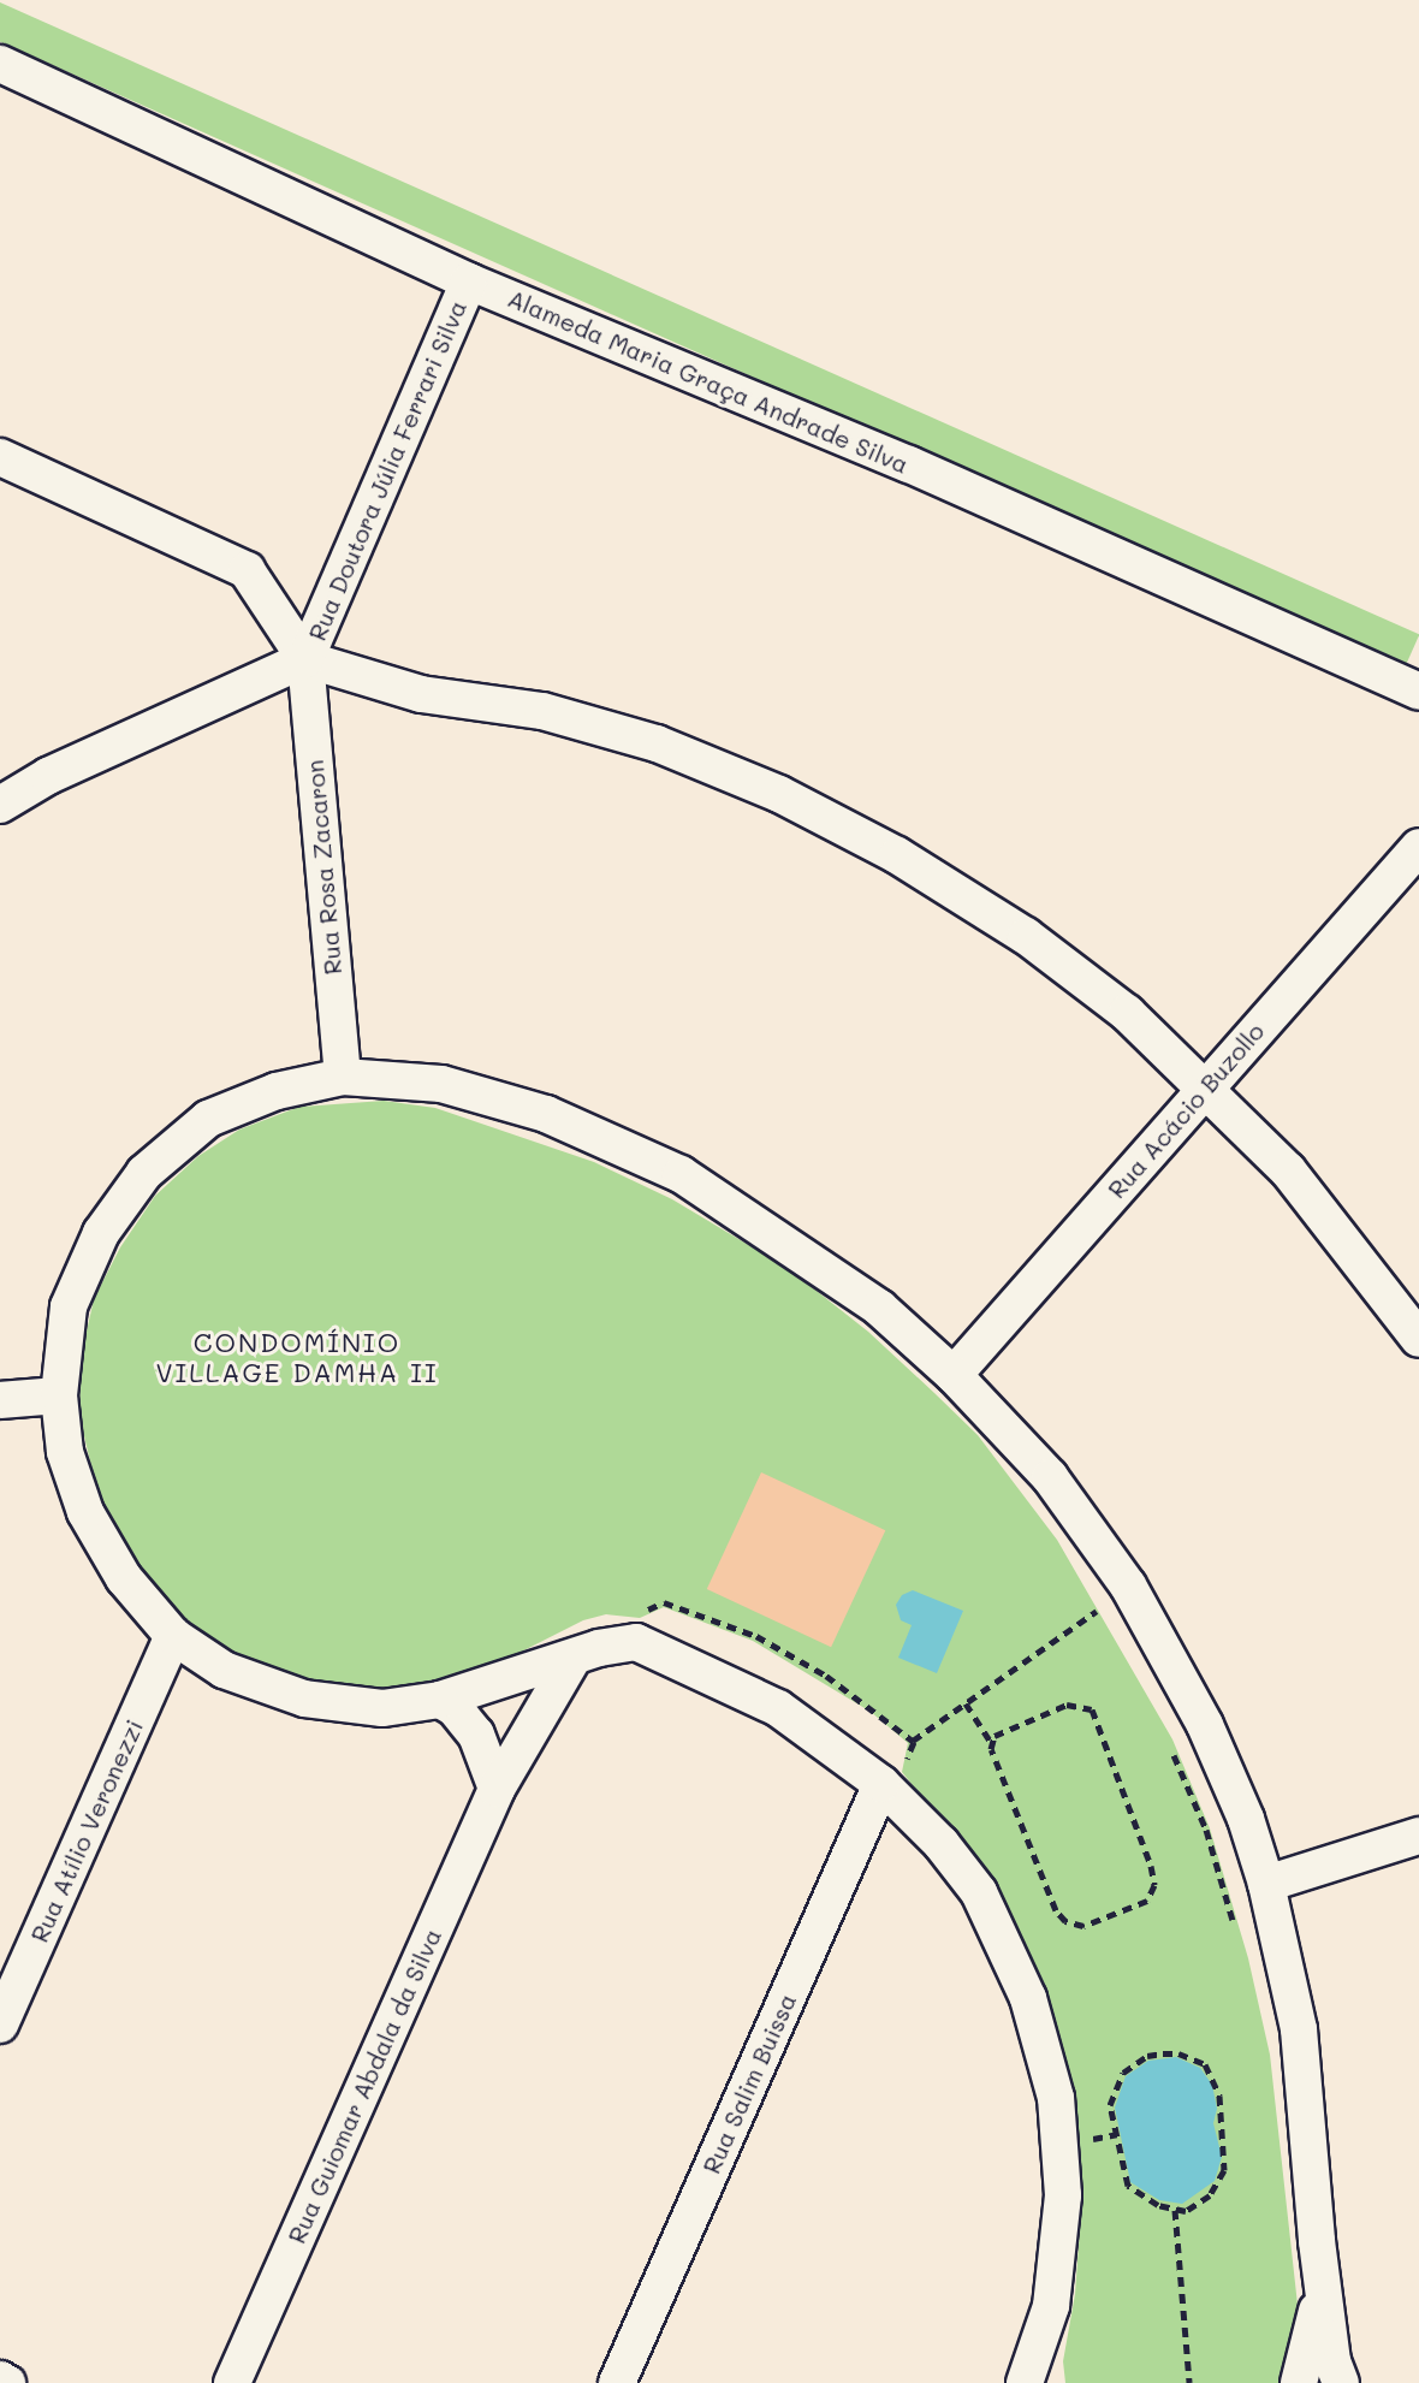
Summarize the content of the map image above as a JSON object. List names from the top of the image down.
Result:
{
  "streets": {
    "street": [
      "Alameda Maria Graça Andrade Silva",
      "Rua Doutora Júlia Ferrari Silva",
      "Rua Rosa Zacaron",
      "Rua Acácio Buzollo",
      "Rua Atílio Veronezzi",
      "Rua Salim Buissa",
      "Rua Guiomar Abdala da Silva"
    ]
  },
  "crossings": [
    ["Alameda Maria Graça Andrade Silva", "Rua Doutora Júlia Ferrari Silva"],
    ["Rua Doutora Júlia Ferrari Silva", "Rua Rosa Zacaron"]
  ],
  "districts": ["CONDOMÍNIO VILLAGE DAMHA II"]
}
